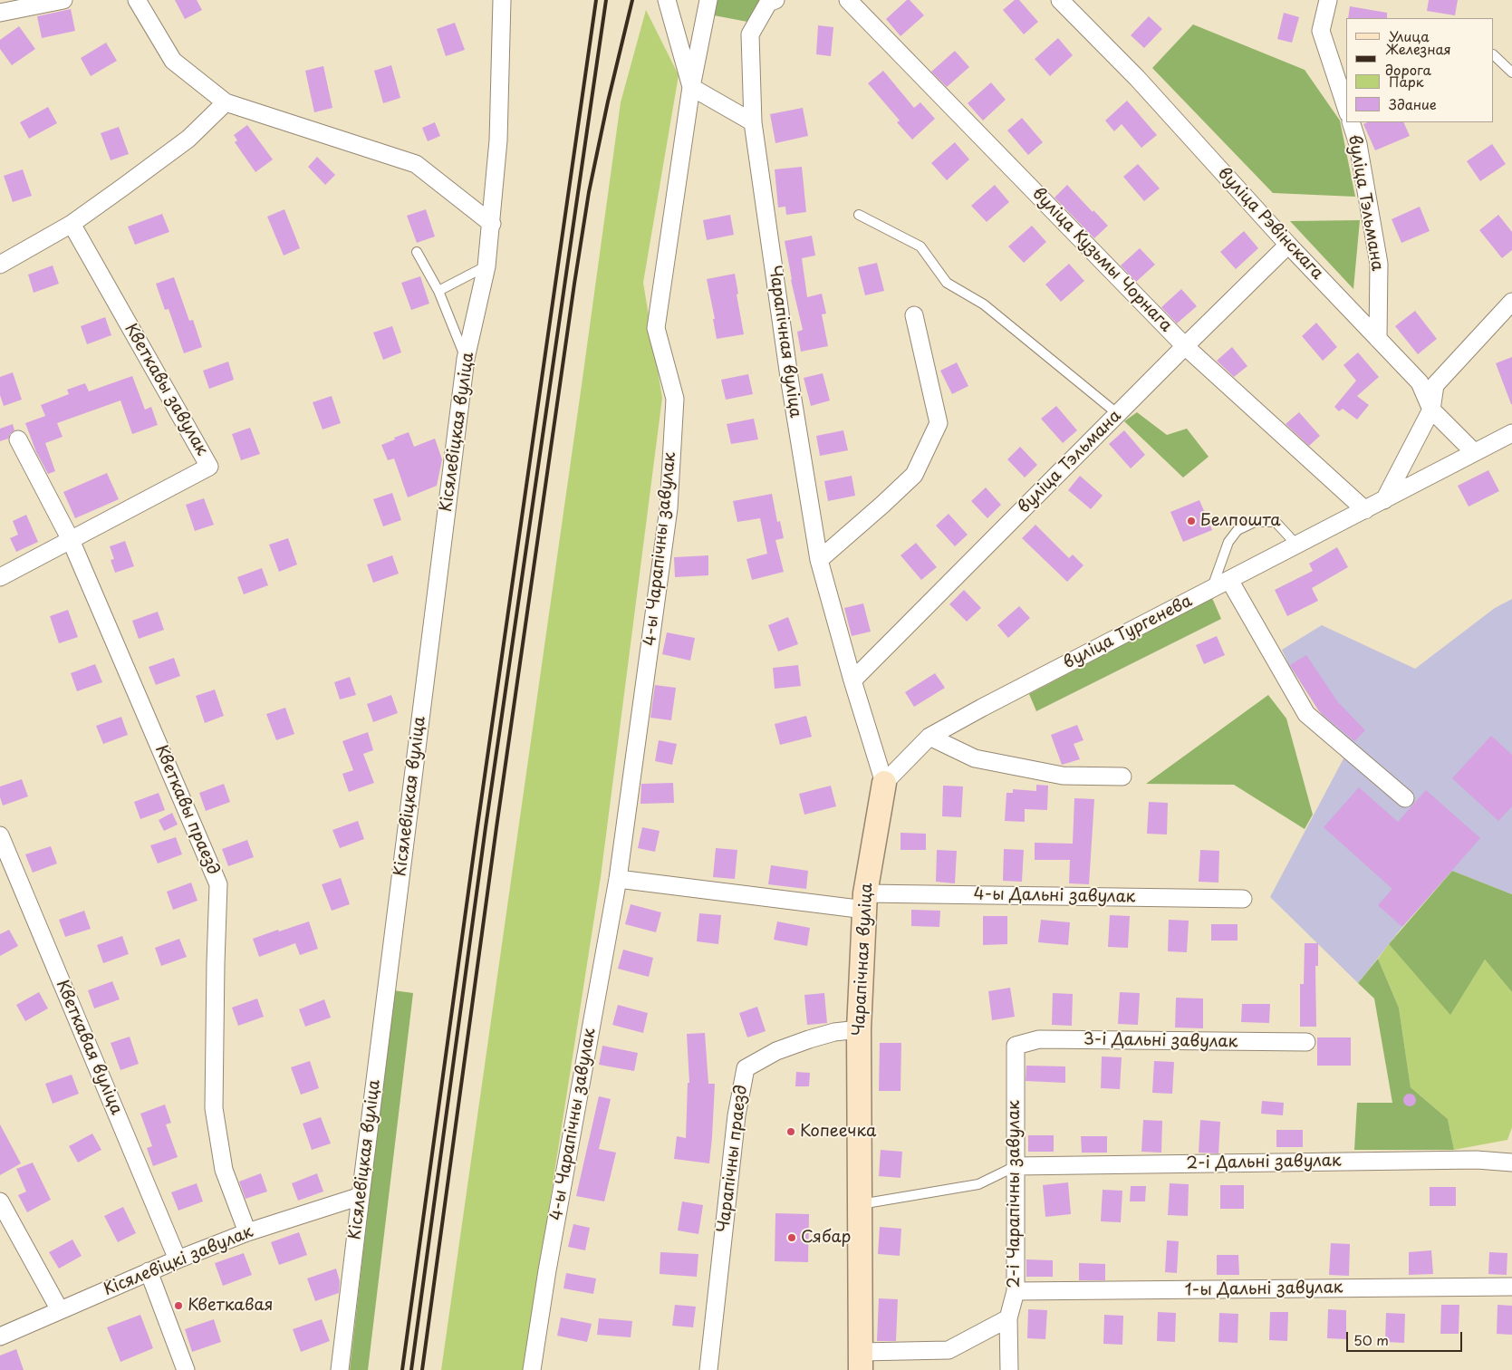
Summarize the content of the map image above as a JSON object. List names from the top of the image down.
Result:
{
  "streets": {
    "street": [
      "вуліца Тэльмана",
      "вуліца Рэвінскага",
      "вуліца Кузьмы Чорнага",
      "Чарапічная вуліца",
      "Кветкавы завулак",
      "Кісялевіцкая вуліца",
      "4-ы Чарапічны завулак",
      "вуліца Тургенева",
      "Кветкавы праезд",
      "4-ы Дальні завулак",
      "3-і Дальні завулак",
      "Кветкавая вуліца",
      "Чарапічны праезд",
      "2-і Дальні завулак",
      "2-і Чарапічны завулак",
      "Кісялевіцкі завулак",
      "1-ы Дальні завулак"
    ]
  },
  "crossings": [
    ["вуліца Тэльмана", "вуліца Рэвінскага"],
    ["вуліца Тэльмана", "вуліца Кузьмы Чорнага"],
    ["вуліца Тэльмана", "Чарапічная вуліца"],
    ["вуліца Рэвінскага", "вуліца Тургенева"],
    ["вуліца Кузьмы Чорнага", "вуліца Тургенева"],
    ["Чарапічная вуліца", "вуліца Тургенева"],
    ["Чарапічная вуліца", "4-ы Дальні завулак"],
    ["Чарапічная вуліца", "Чарапічны праезд"],
    ["Кветкавы завулак", "Кветкавы праезд"],
    ["Кісялевіцкая вуліца", "Кісялевіцкі завулак"],
    ["Кветкавы праезд", "Кісялевіцкі завулак"],
    ["3-і Дальні завулак", "2-і Чарапічны завулак"],
    ["Кветкавая вуліца", "Кісялевіцкі завулак"],
    ["2-і Дальні завулак", "2-і Чарапічны завулак"],
    ["2-і Чарапічны завулак", "1-ы Дальні завулак"]
  ],
  "places": [
    "Белпошта",
    "Копеечка",
    "Сябар",
    "Кветкавая"
  ],
  "legend": [
    "Улица",
    "Железная дорога",
    "Парк",
    "Здание"
  ],
  "scale_bar": "50 m"
}
